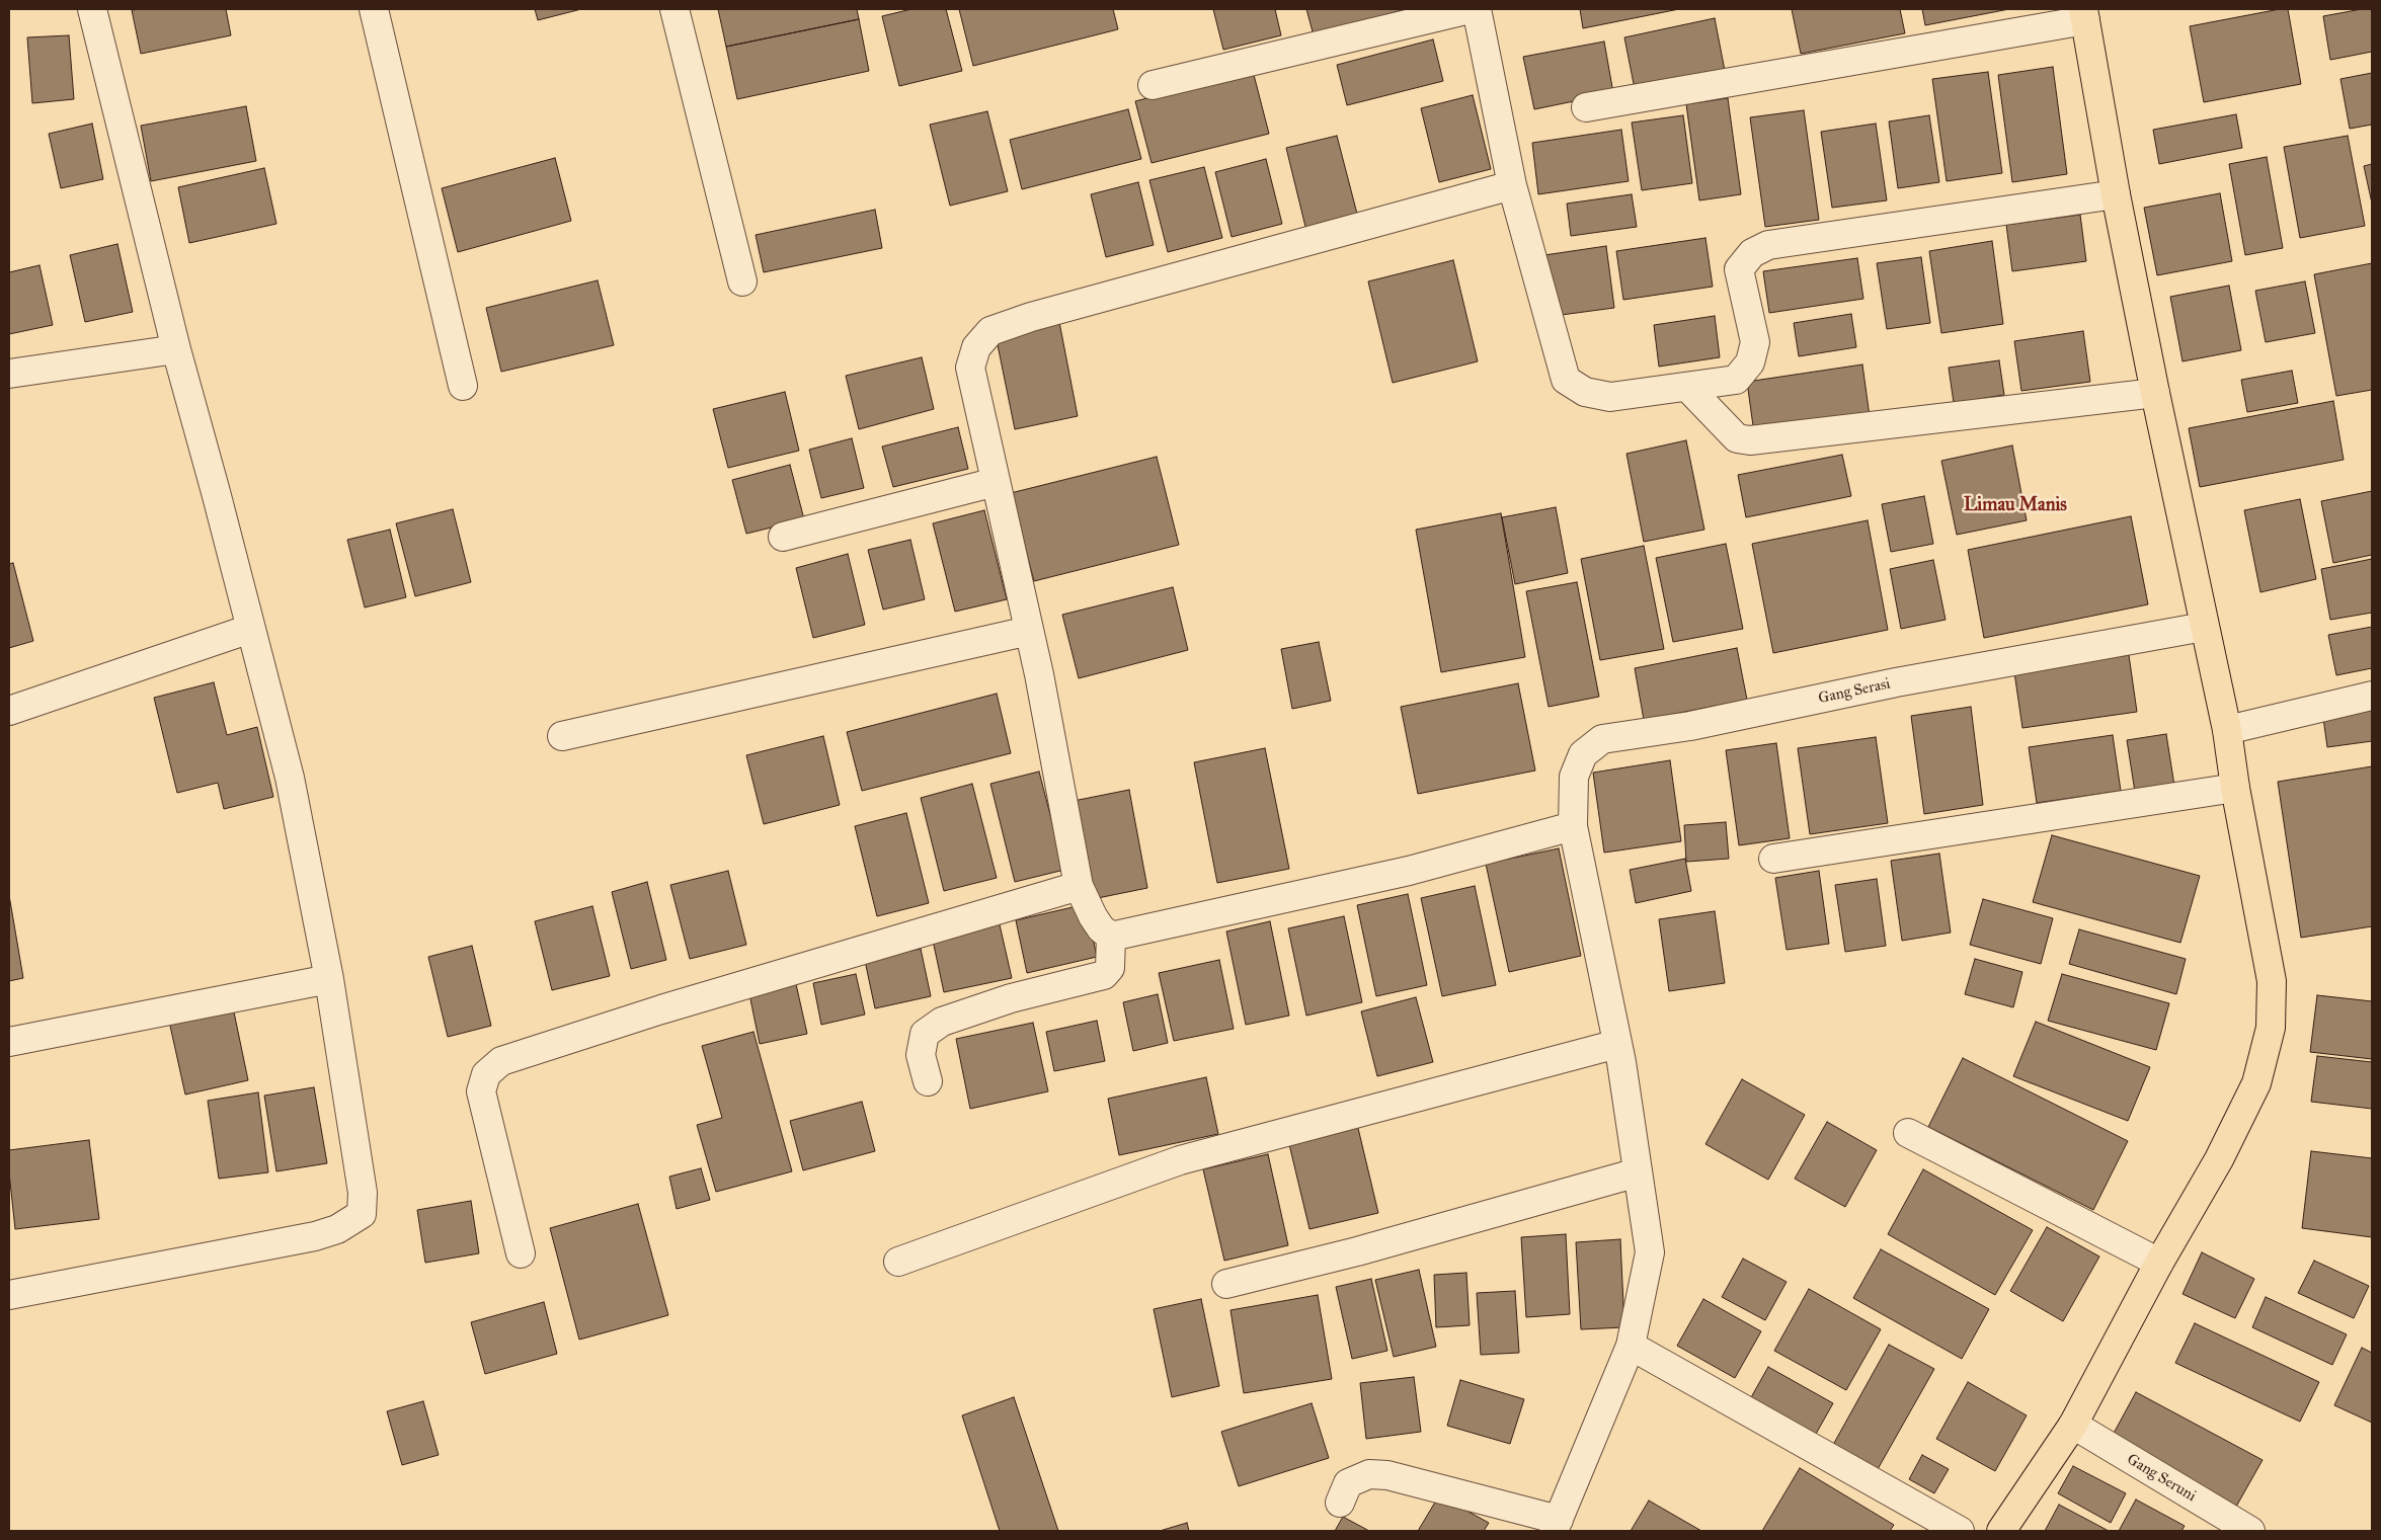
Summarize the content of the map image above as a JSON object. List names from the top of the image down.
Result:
{
  "streets": {
    "street": ["Gang Serasi", "Gang Seruni"]
  },
  "districts": ["Limau Manis"]
}
